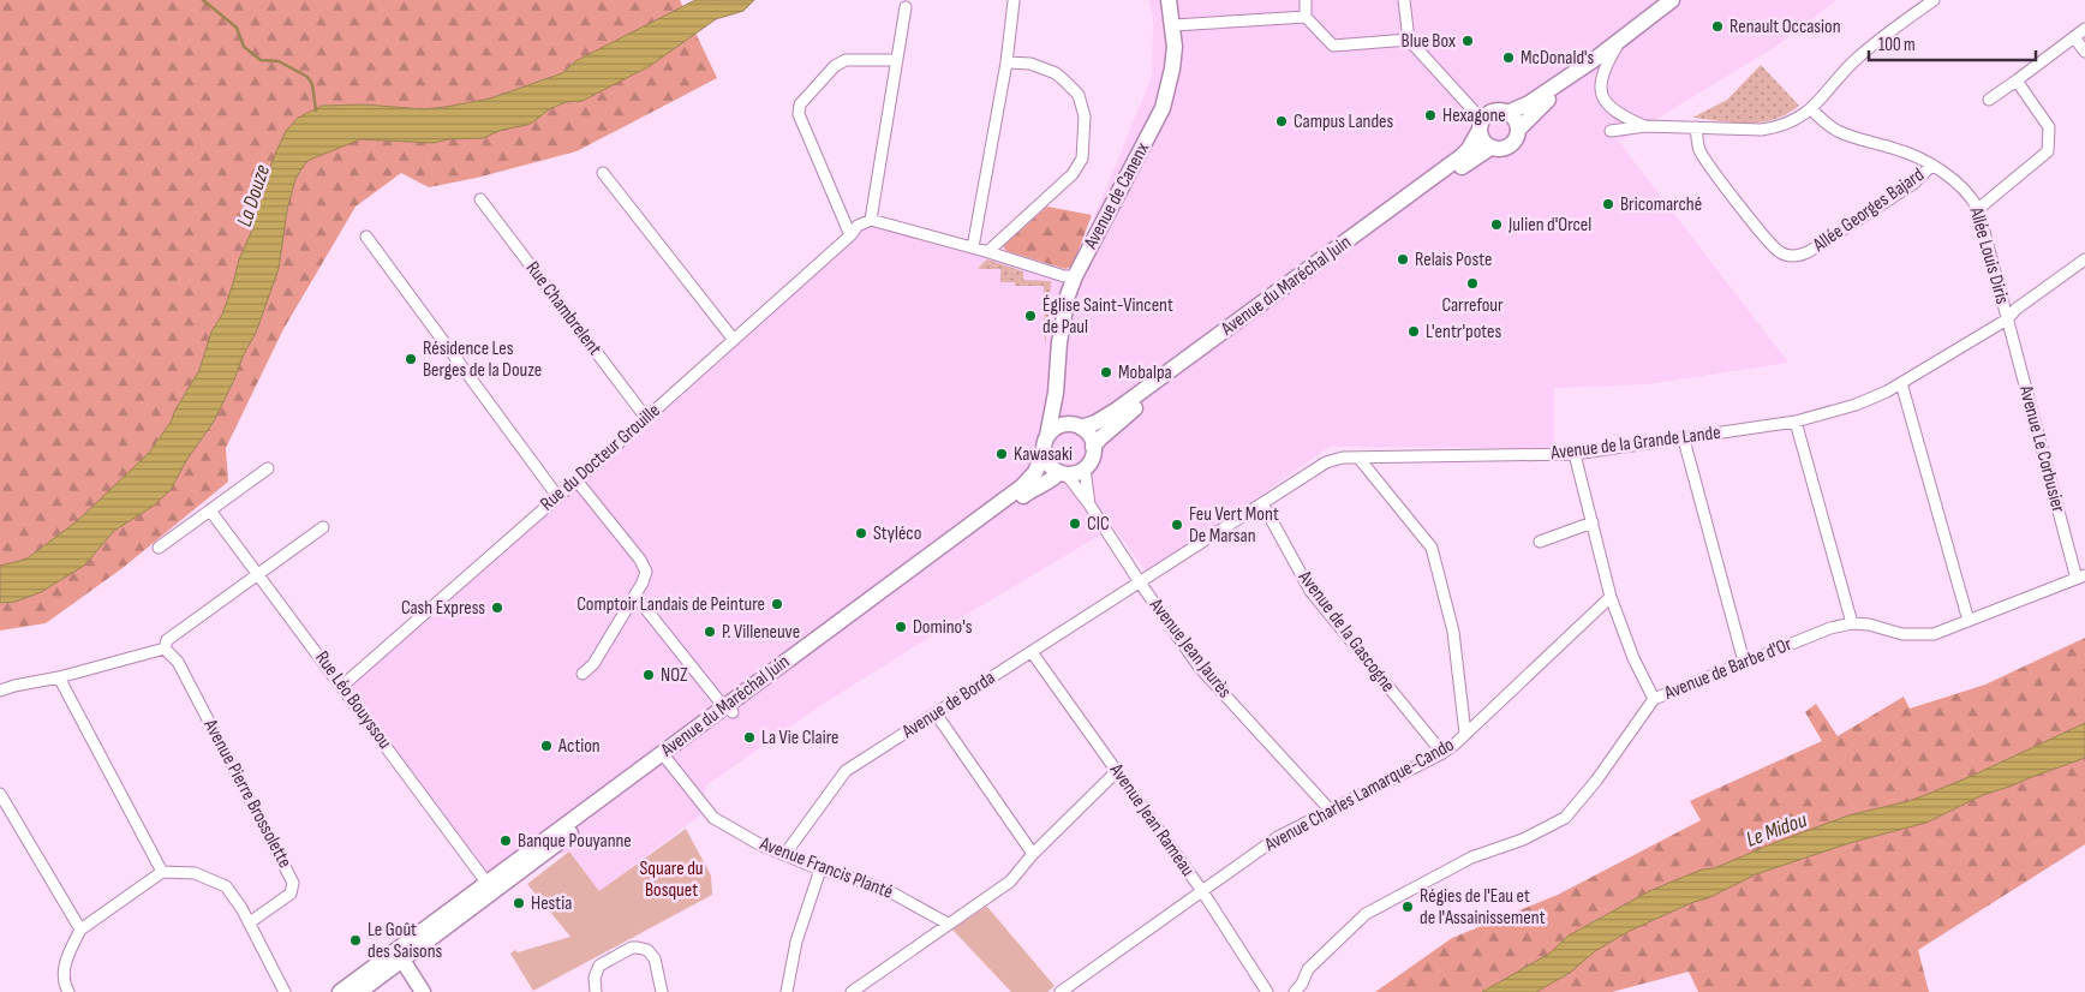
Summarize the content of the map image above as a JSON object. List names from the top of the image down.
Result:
{
  "streets": {
    "main road": ["Avenue de Canenx", "Avenue du Maréchal Juin"],
    "street": [
      "Allée Georges Bajard",
      "Allée Louis Diris",
      "Rue Chambrelent",
      "Avenue de la Grande Lande",
      "Avenue Le Corbusier",
      "Rue du Docteur Grouille",
      "Avenue de la Gascogne",
      "Avenue Jean Jaurès",
      "Avenue de Barbe d'Or",
      "Rue Léo Bouyssou",
      "Avenue de Borda",
      "Avenue Pierre Brossolette",
      "Avenue Charles Lamarque-Cando",
      "Avenue Jean Rameau",
      "Avenue Francis Planté"
    ]
  },
  "crossings": [
    ["Avenue de Canenx", "Avenue du Maréchal Juin"],
    ["Avenue de Canenx", "Avenue Jean Jaurès"],
    ["Allée Georges Bajard", "Allée Louis Diris"],
    ["Allée Louis Diris", "Avenue de la Grande Lande"],
    ["Allée Louis Diris", "Avenue Le Corbusier"],
    ["Avenue du Maréchal Juin", "Avenue Jean Jaurès"],
    ["Avenue du Maréchal Juin", "Rue Léo Bouyssou"],
    ["Avenue du Maréchal Juin", "Avenue Francis Planté"],
    ["Rue Chambrelent", "Rue du Docteur Grouille"],
    ["Avenue de la Grande Lande", "Avenue Le Corbusier"],
    ["Avenue de la Grande Lande", "Avenue de la Gascogne"],
    ["Avenue de la Grande Lande", "Avenue Jean Jaurès"],
    ["Avenue de la Grande Lande", "Avenue de Borda"],
    ["Avenue Le Corbusier", "Avenue de Barbe d'Or"],
    ["Rue du Docteur Grouille", "Rue Léo Bouyssou"],
    ["Avenue de la Gascogne", "Avenue Charles Lamarque-Cando"],
    ["Avenue Jean Jaurès", "Avenue de Borda"],
    ["Avenue Jean Jaurès", "Avenue Charles Lamarque-Cando"],
    ["Avenue de Borda", "Avenue Jean Rameau"],
    ["Avenue de Borda", "Avenue Francis Planté"],
    ["Avenue Charles Lamarque-Cando", "Avenue Jean Rameau"]
  ],
  "water": ["La Douze", "Le Midou"],
  "parks": ["Square du Bosquet"],
  "places": [
    "Renault Occasion",
    "Blue Box",
    "McDonald's",
    "Hexagone",
    "Campus Landes",
    "Bricomarché",
    "Julien d'Orcel",
    "Relais Poste",
    "Carrefour",
    "Église Saint-Vincent de Paul",
    "L'entr'potes",
    "Résidence Les Berges de la Douze",
    "Mobalpa",
    "Kawasaki",
    "CIC",
    "Feu Vert Mont De Marsan",
    "Styléco",
    "Comptoir Landais de Peinture",
    "Cash Express",
    "Domino's",
    "P. Villeneuve",
    "NOZ",
    "La Vie Claire",
    "Action",
    "Banque Pouyanne",
    "Hestia",
    "Régies de l'Eau et de l'Assainissement",
    "Le Goût des Saisons"
  ],
  "scale_bar": "100 m"
}
